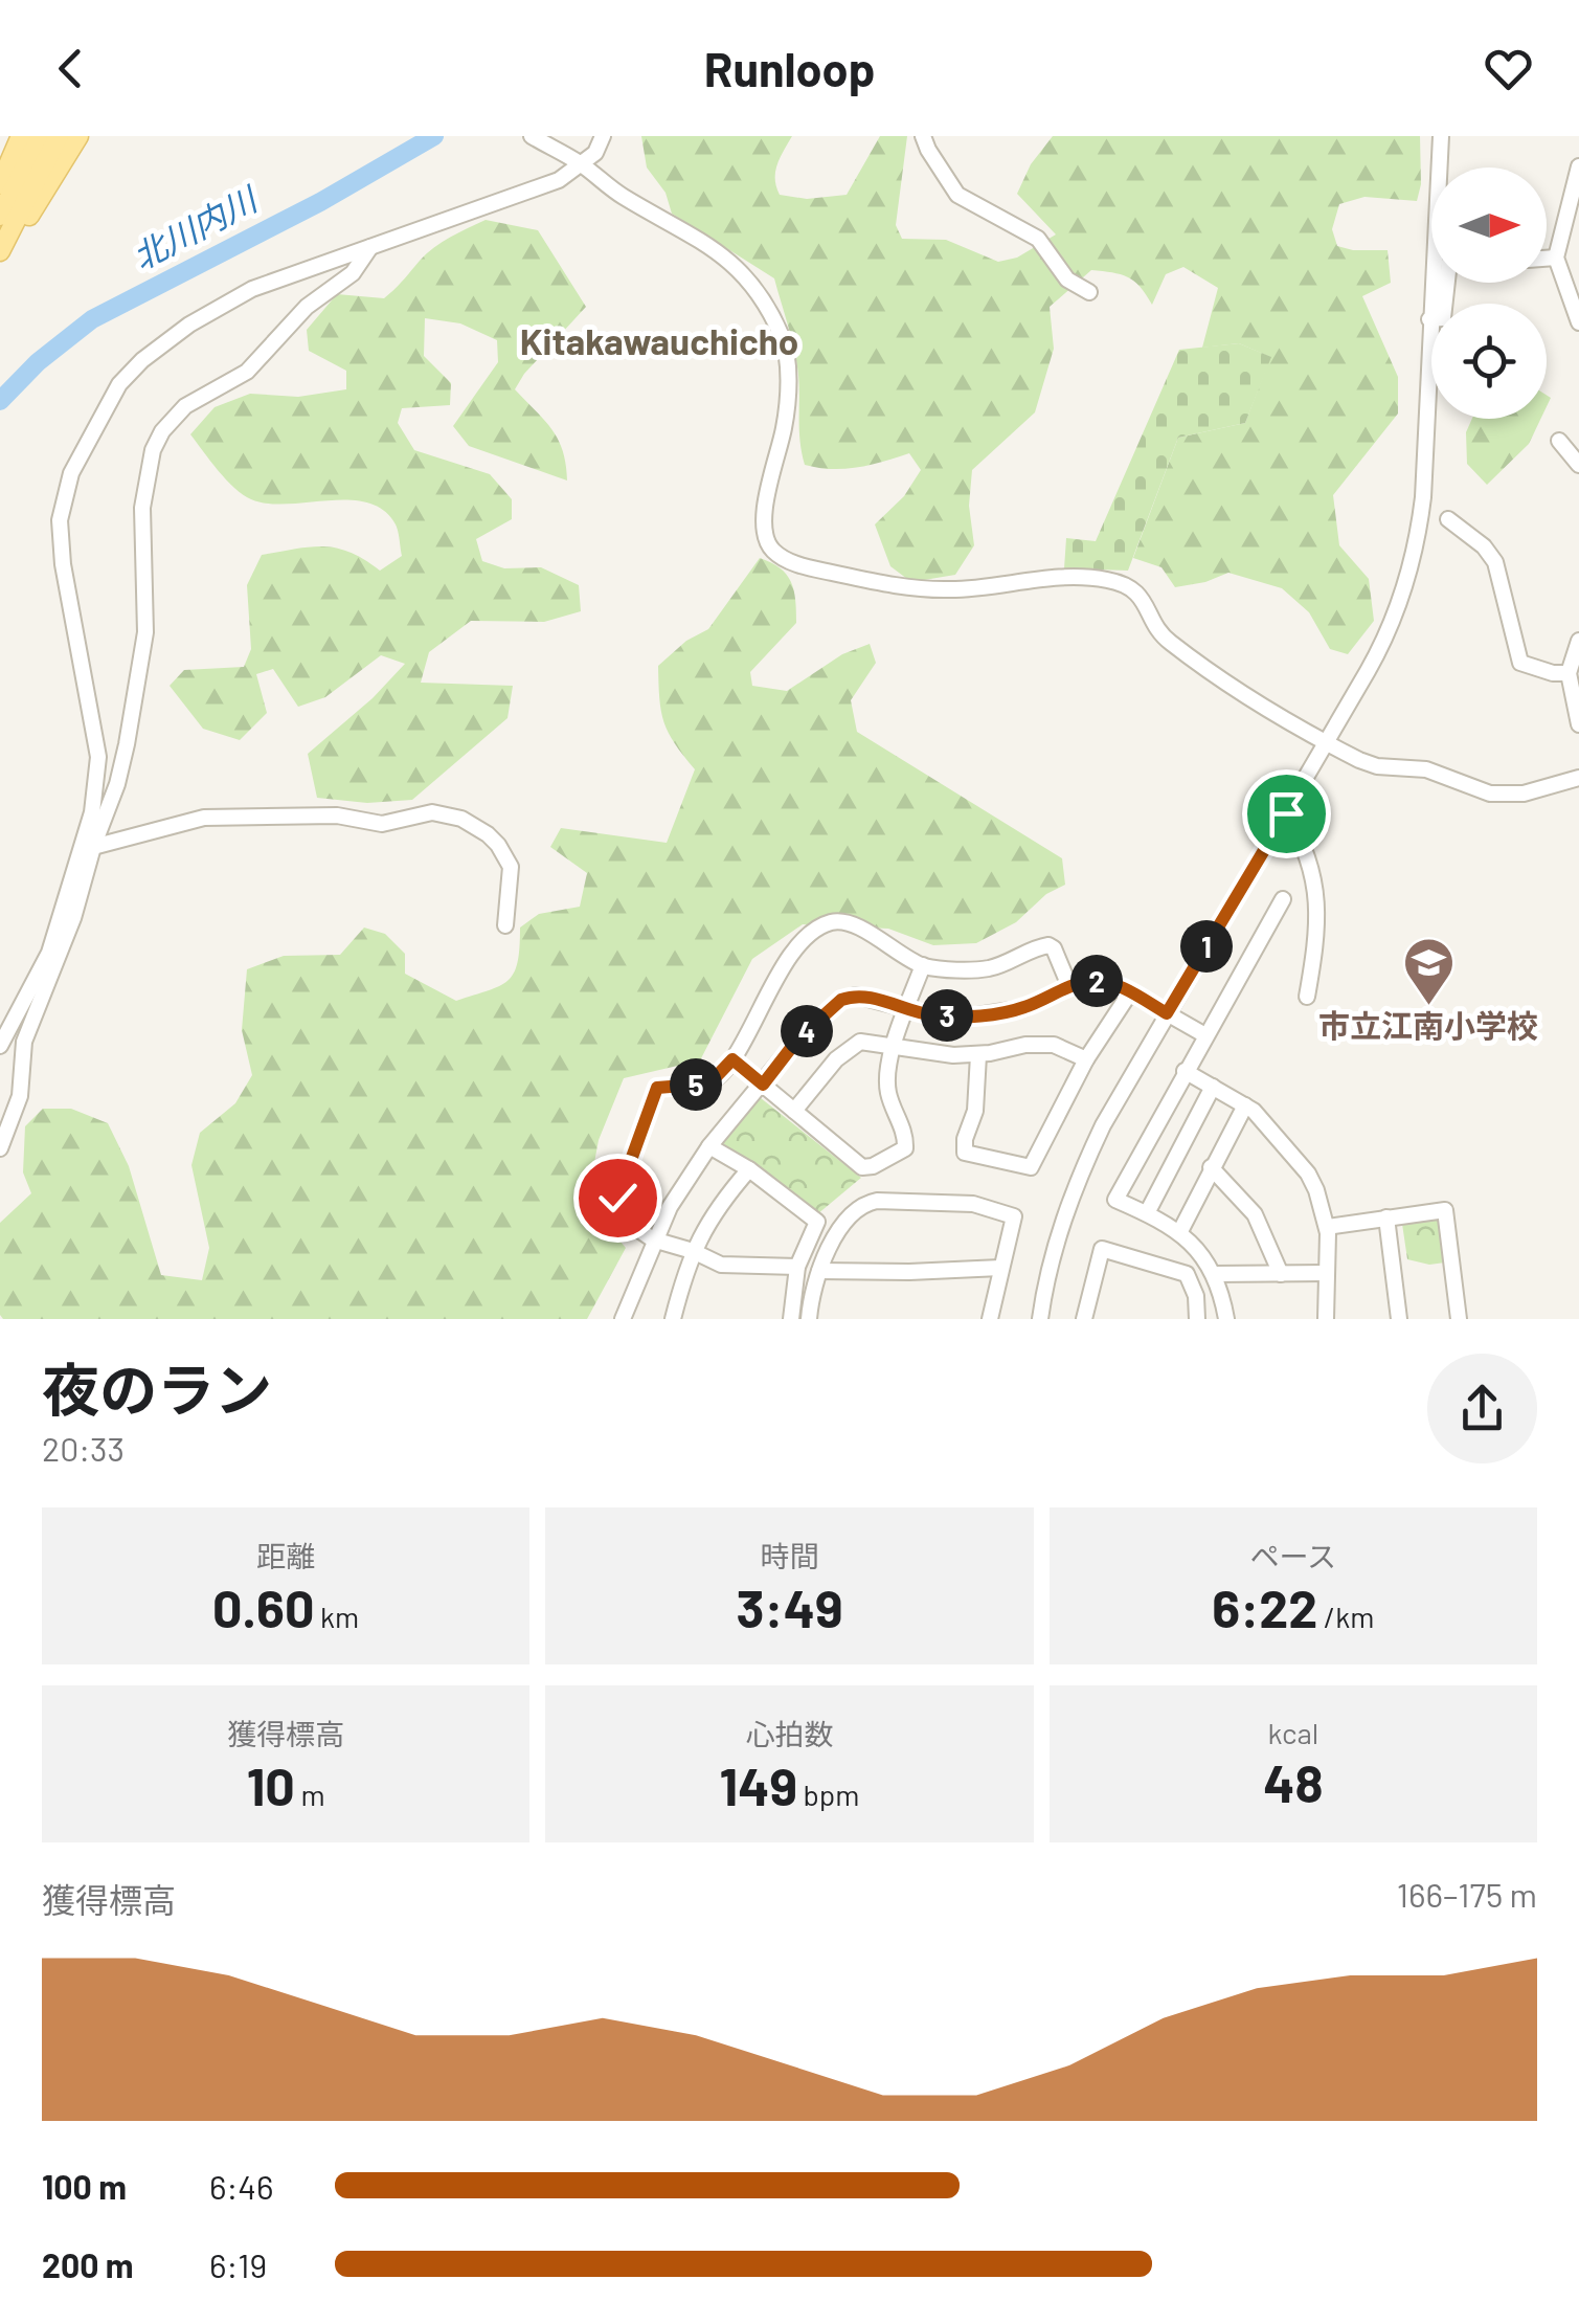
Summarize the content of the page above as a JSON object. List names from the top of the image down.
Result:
{
  "districts": ["Kitakawauchicho"],
  "water": ["北川内川"],
  "places": {
    "school or university": ["市立江南小学校"]
  },
  "north": "right",
  "page": {
    "header": "Runloop",
    "pins": [
      "1",
      "2",
      "3",
      "4",
      "5"
    ],
    "heading": ["夜のラン", "20:33"],
    "stats": [
      ["距離", "0.60 km"],
      ["時間", "3:49"],
      ["ペース", "6:22 /km"],
      ["獲得標高", "10 m"],
      ["心拍数", "149 bpm"],
      ["kcal", "48"]
    ],
    "chart": ["獲得標高", "166–175 m"],
    "list": [
      {
        "name": "100 m",
        "note": "6:46"
      },
      {
        "name": "200 m",
        "note": "6:19"
      }
    ]
  }
}
